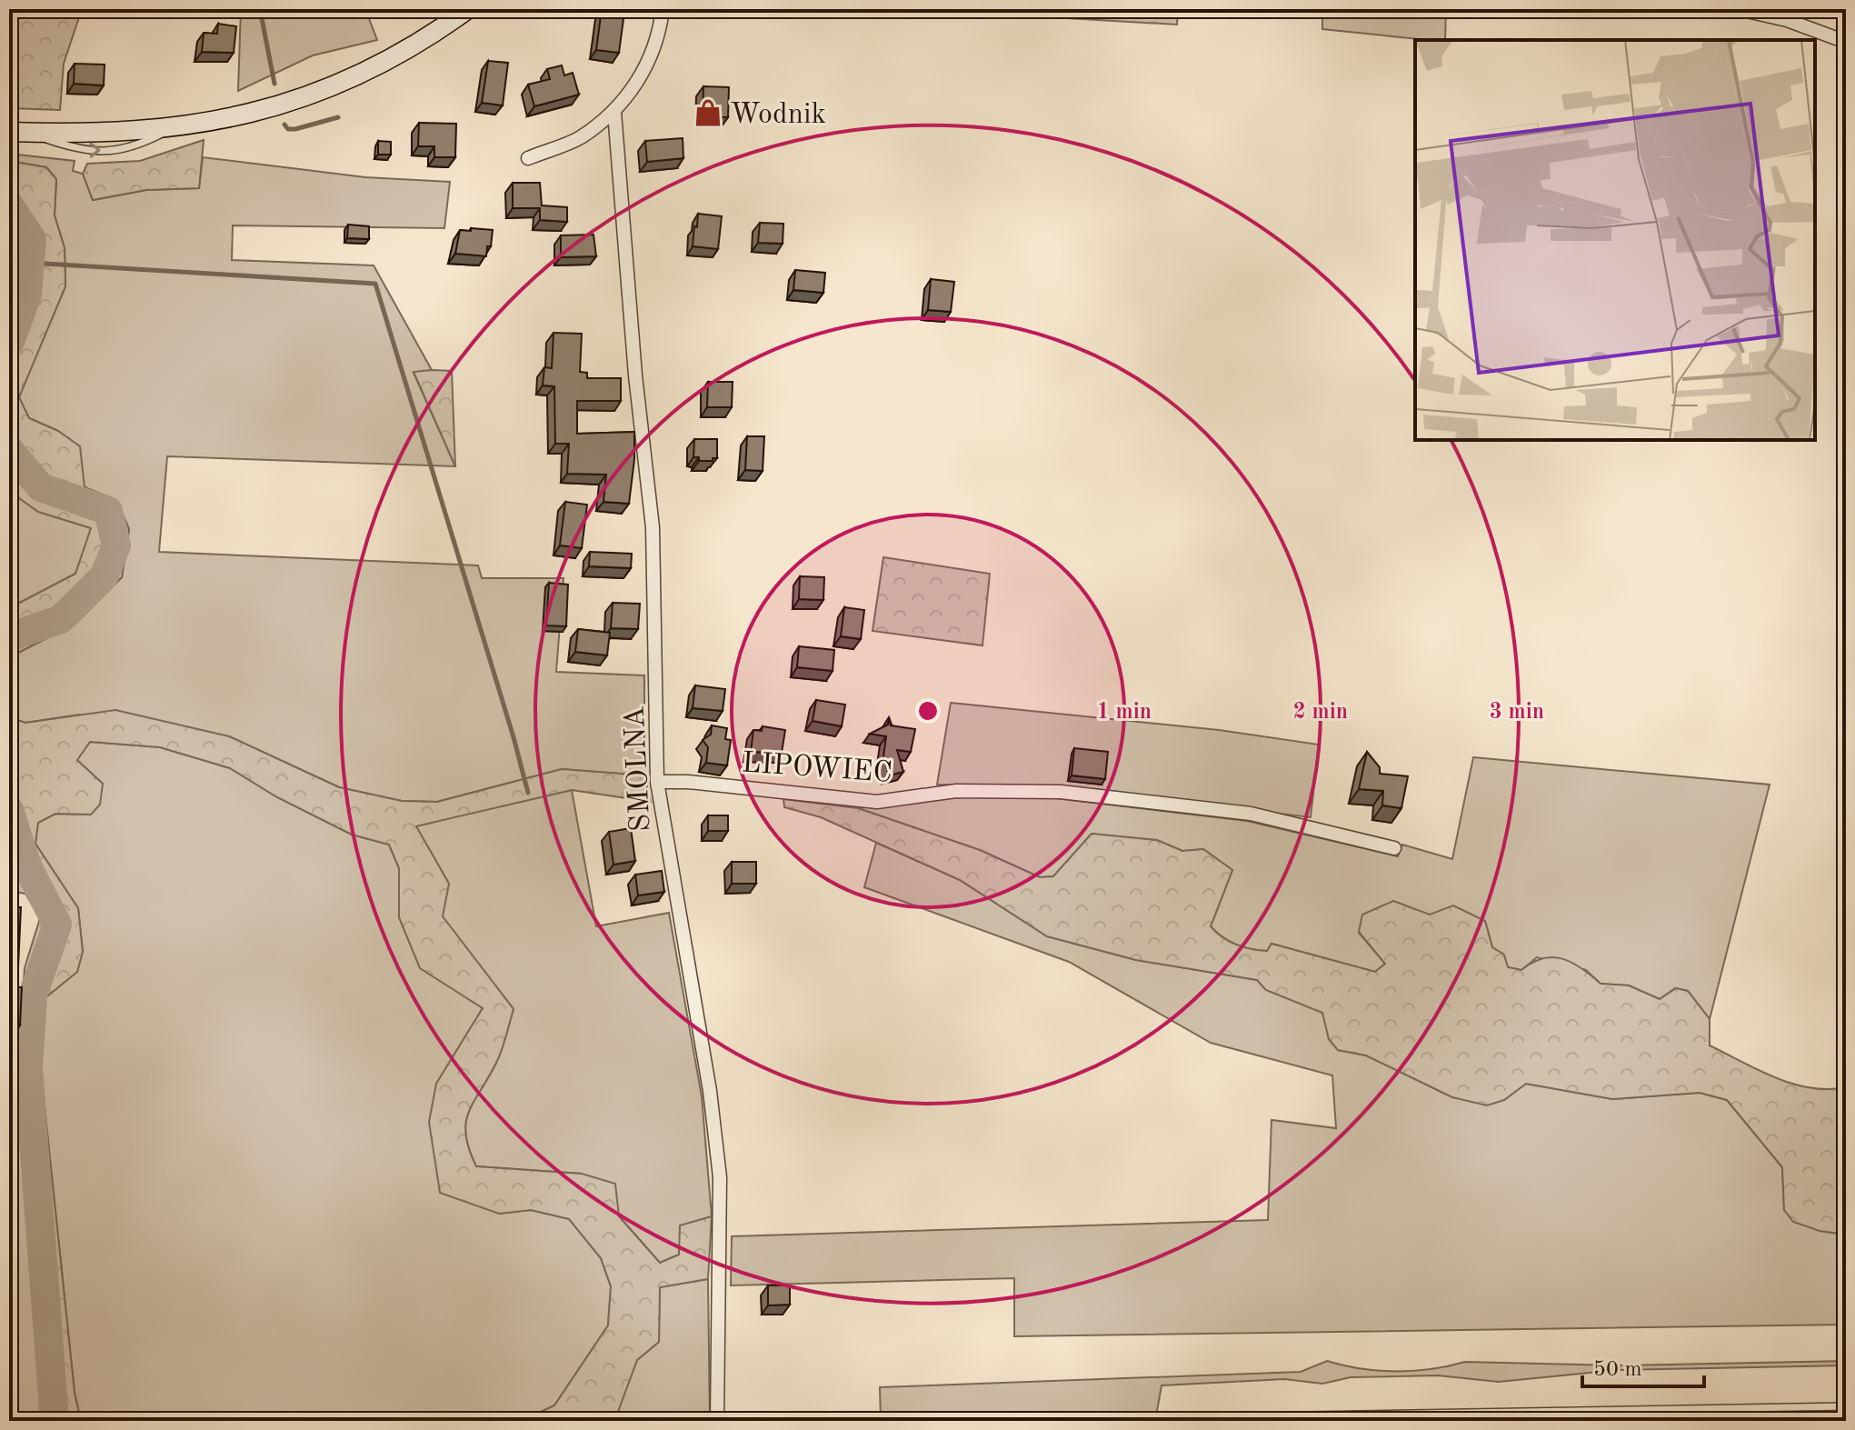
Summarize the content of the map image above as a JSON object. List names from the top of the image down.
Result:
{
  "streets": {
    "street": ["LIPOWIEC", "SMOLNA"]
  },
  "crossings": [
    ["LIPOWIEC", "SMOLNA"]
  ],
  "places": {
    "shop": ["Wodnik"]
  },
  "scale_bar": "50 m",
  "rings": ["1 min", "2 min", "3 min"]
}
